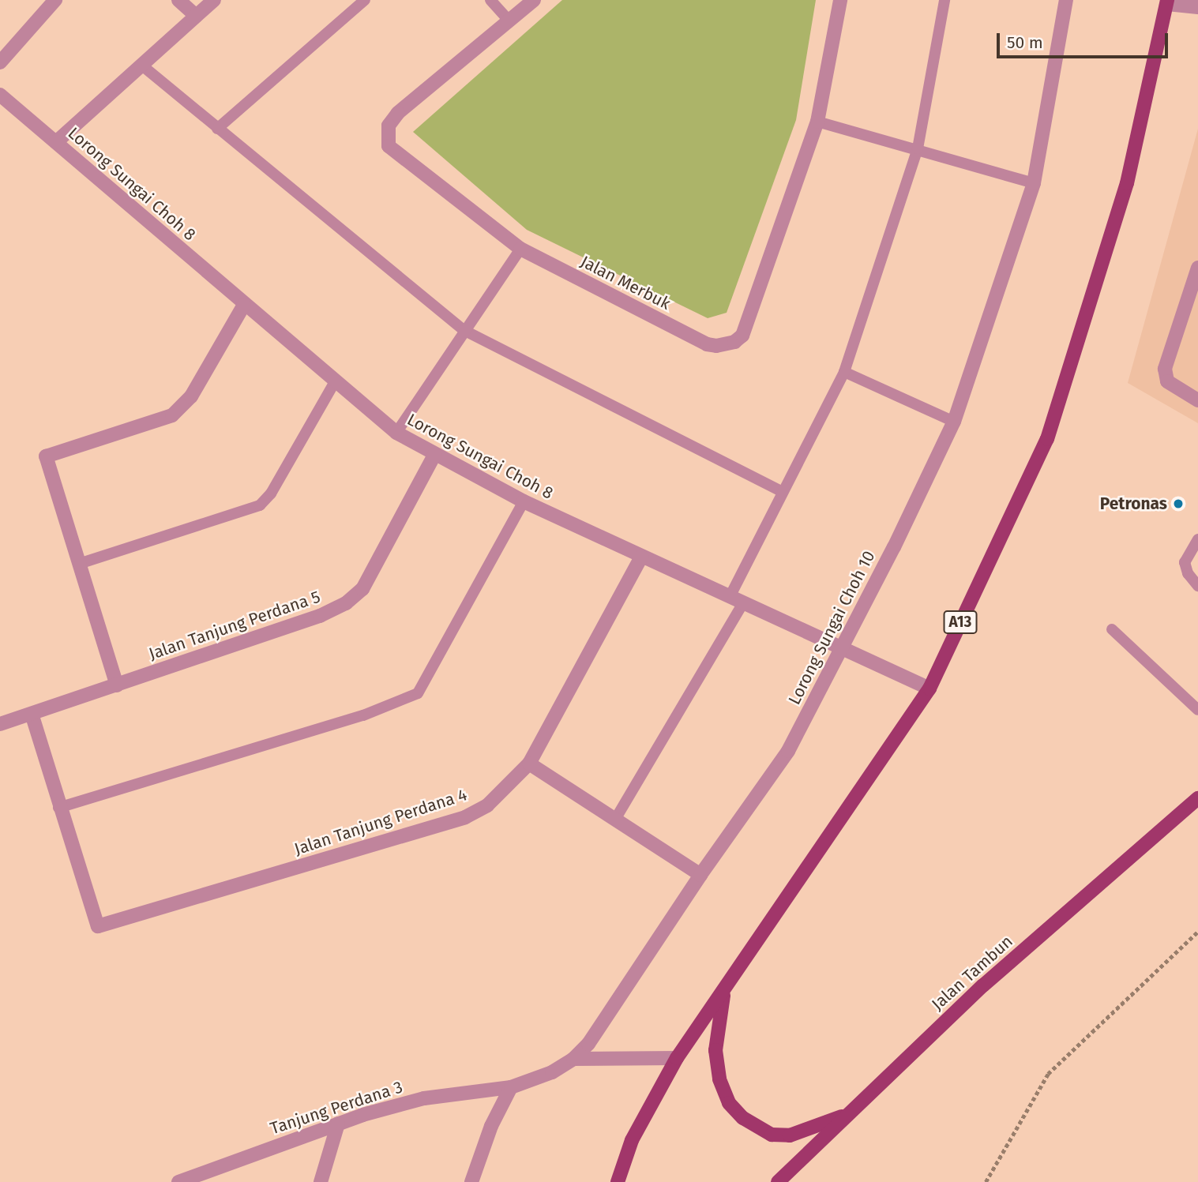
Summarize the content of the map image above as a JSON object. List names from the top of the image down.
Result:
{
  "streets": {
    "main road": ["A13", "Jalan Tambun"],
    "street": [
      "Lorong Sungai Choh 8",
      "Jalan Merbuk",
      "Jalan Tanjung Perdana 5",
      "Lorong Sungai Choh 10",
      "Jalan Tanjung Perdana 4",
      "Tanjung Perdana 3"
    ]
  },
  "crossings": [
    ["Lorong Sungai Choh 8", "A13"],
    ["Lorong Sungai Choh 8", "Jalan Tanjung Perdana 5"],
    ["Lorong Sungai Choh 8", "Lorong Sungai Choh 10"],
    ["Lorong Sungai Choh 8", "Jalan Tanjung Perdana 4"],
    ["Lorong Sungai Choh 10", "Tanjung Perdana 3"]
  ],
  "places": ["Petronas"],
  "scale_bar": "50 m"
}
